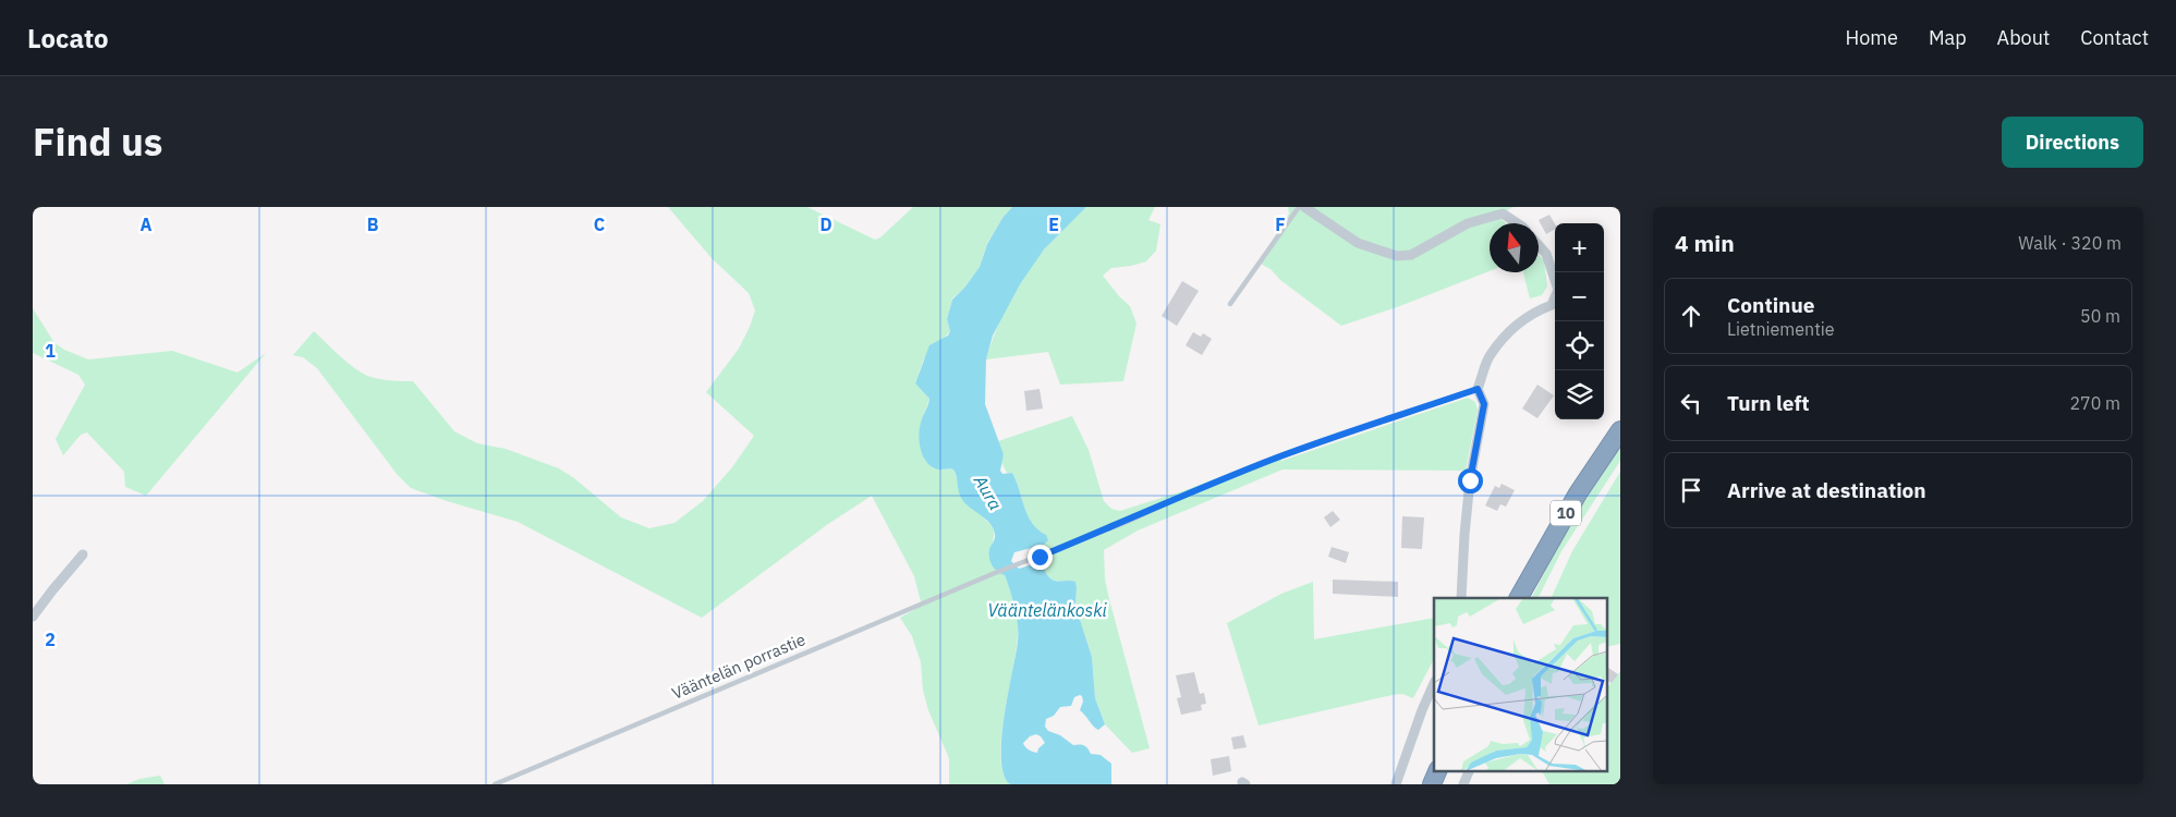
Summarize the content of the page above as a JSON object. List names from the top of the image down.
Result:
{
  "streets": {
    "highway": ["10"],
    "lane": ["Vääntelän porrastie"]
  },
  "water": ["Aura", "Vääntelänkoski"],
  "north": "top",
  "page": {
    "header": "Locato",
    "nav": [
      "Home",
      "Map",
      "About",
      "Contact"
    ],
    "title": "Find us",
    "buttons": "Directions",
    "heading": ["4 min", "Walk · 320 m"],
    "map_buttons": ["+", "−"],
    "list": [
      ["Continue", "Lietniementie", "50 m"],
      ["Turn left", "270 m"],
      "Arrive at destination"
    ]
  },
  "grid": {
    "columns": [
      "A",
      "B",
      "C",
      "D",
      "E",
      "F"
    ],
    "rows": ["1", "2"]
  }
}
